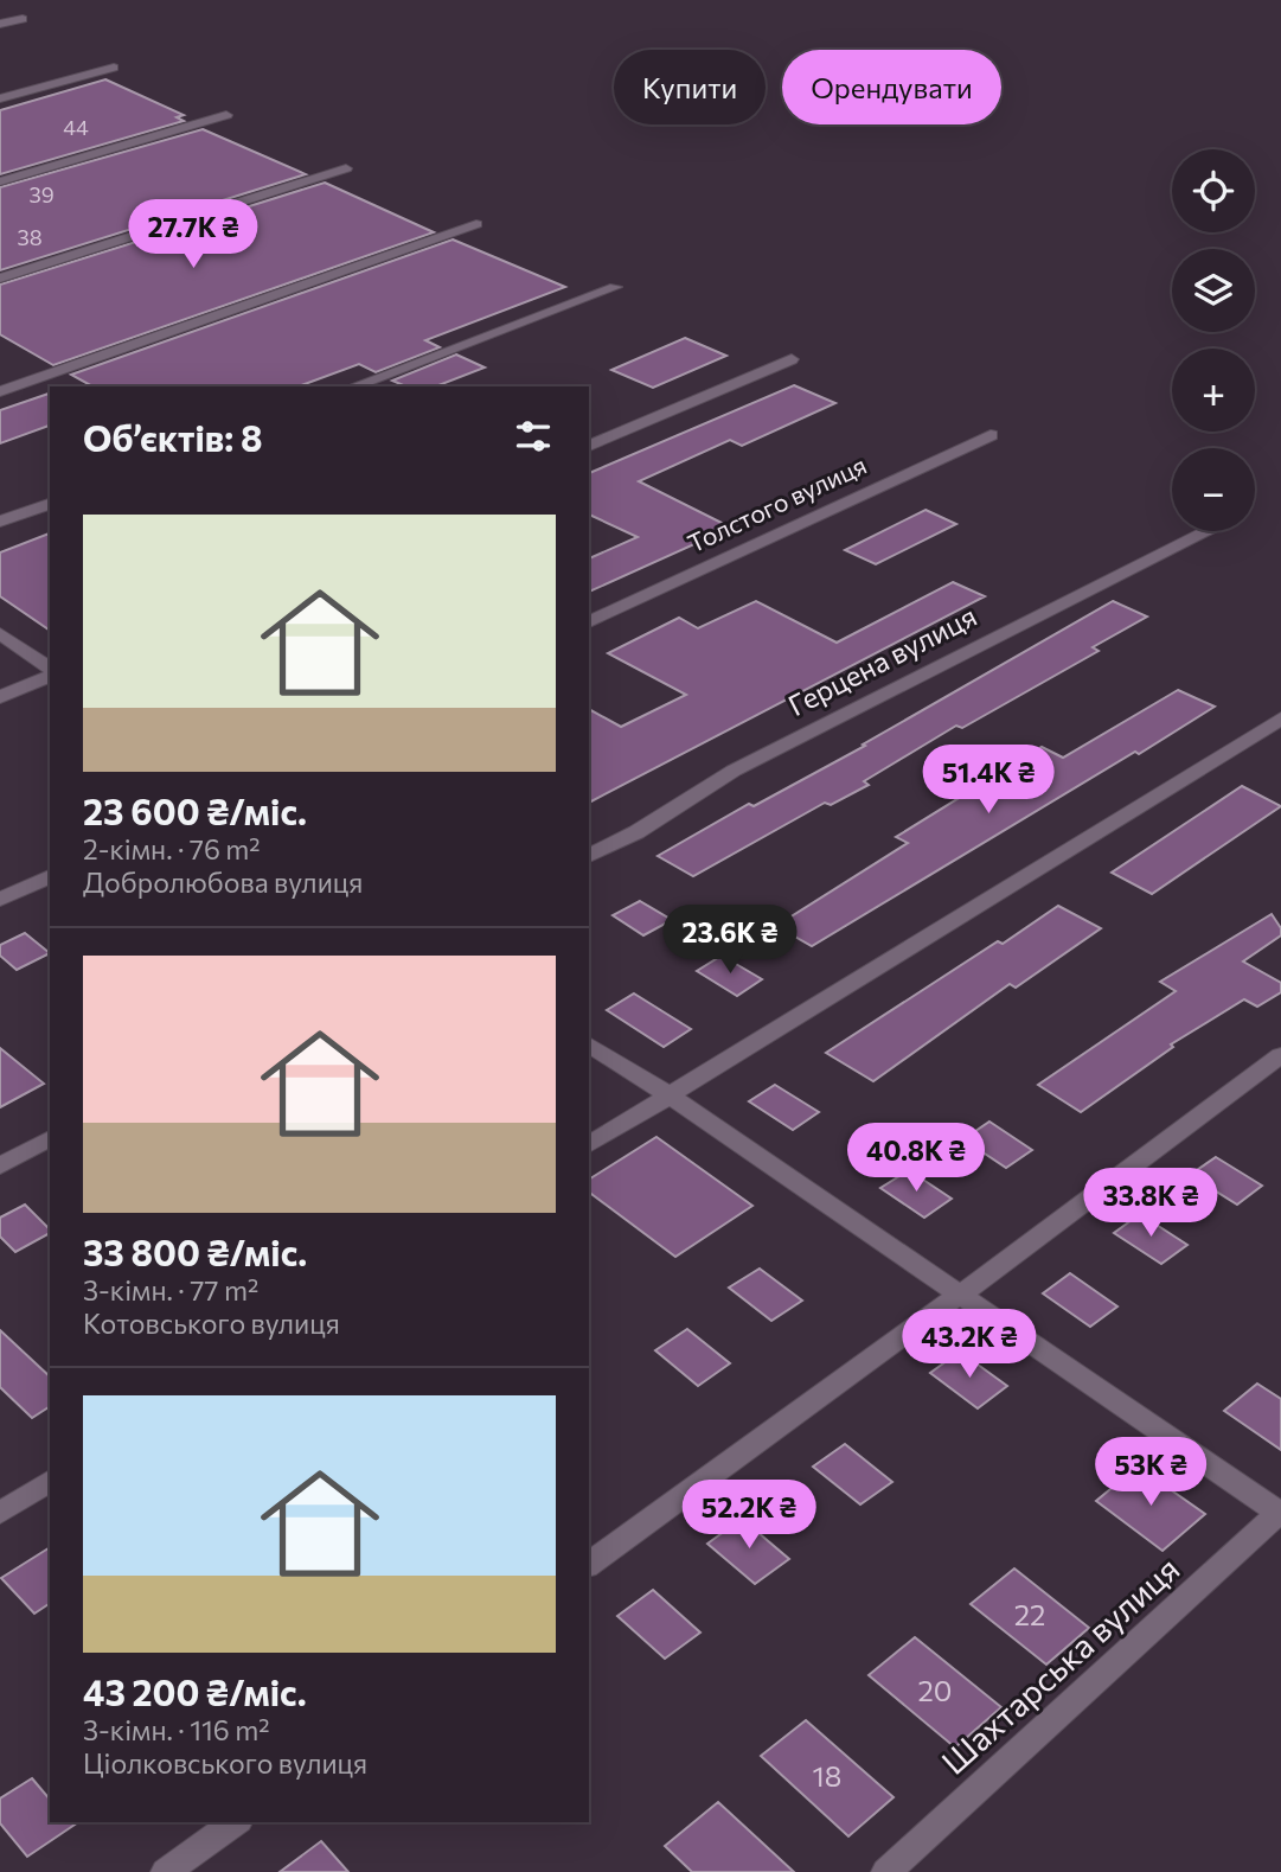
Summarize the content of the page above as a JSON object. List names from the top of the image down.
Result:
{
  "streets": {
    "street": ["Толстого вулиця", "Герцена вулиця", "Шахтарська вулиця"]
  },
  "house_numbers": [
    "44",
    "39",
    "38",
    "22",
    "20",
    "18"
  ],
  "page": {
    "chip": ["Купити", "Орендувати"],
    "map_buttons": ["+", "−"],
    "price": [
      "27.7K ₴",
      "51.4K ₴",
      "23.6K ₴",
      "40.8K ₴",
      "33.8K ₴",
      "43.2K ₴",
      "53K ₴",
      "52.2K ₴"
    ],
    "heading": "Об’єктів: 8",
    "list": [
      {
        "name": "23 600 ₴/міс.",
        "note": "2-кімн. · 76 m² · Добролюбова вулиця"
      },
      {
        "name": "33 800 ₴/міс.",
        "note": "3-кімн. · 77 m² · Котовського вулиця"
      },
      {
        "name": "43 200 ₴/міс.",
        "note": "3-кімн. · 116 m² · Ціолковського вулиця"
      }
    ]
  }
}
